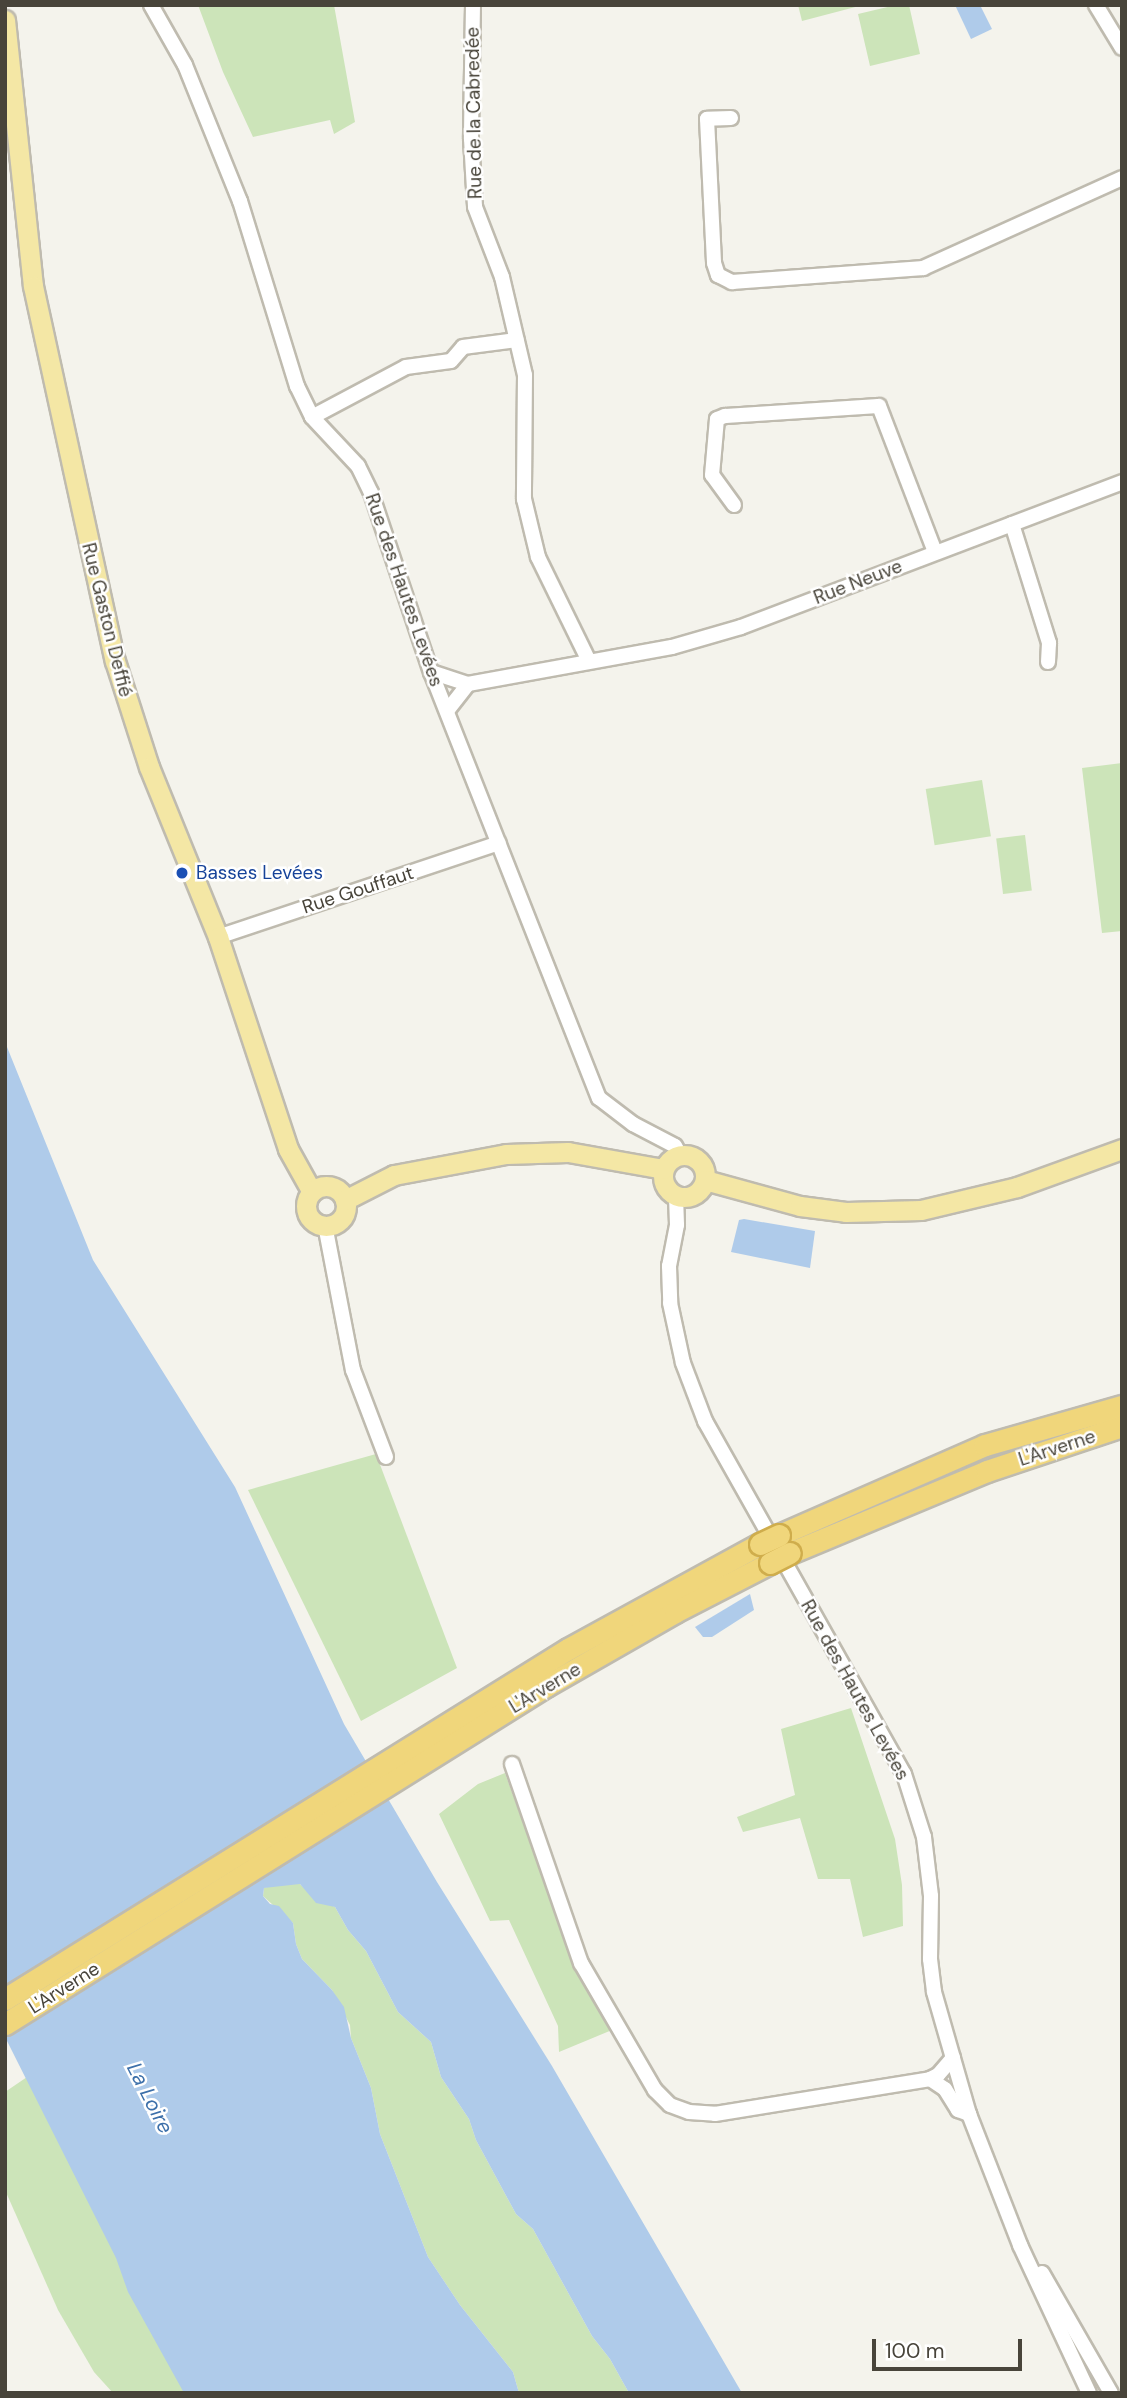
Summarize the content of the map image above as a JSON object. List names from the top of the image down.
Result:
{
  "streets": {
    "highway": ["L'Arverne"],
    "main road": ["Rue Gaston Deffié"],
    "street": [
      "Rue de la Cabredée",
      "Rue Neuve",
      "Rue des Hautes Levées",
      "Rue Gouffaut"
    ]
  },
  "crossings": [
    ["Rue de la Cabredée", "Rue Neuve"],
    ["Rue des Hautes Levées", "Rue Gouffaut"],
    ["Rue Gaston Deffié", "Rue Gouffaut"]
  ],
  "water": ["La Loire"],
  "places": ["Basses Levées"],
  "scale_bar": "100 m"
}
